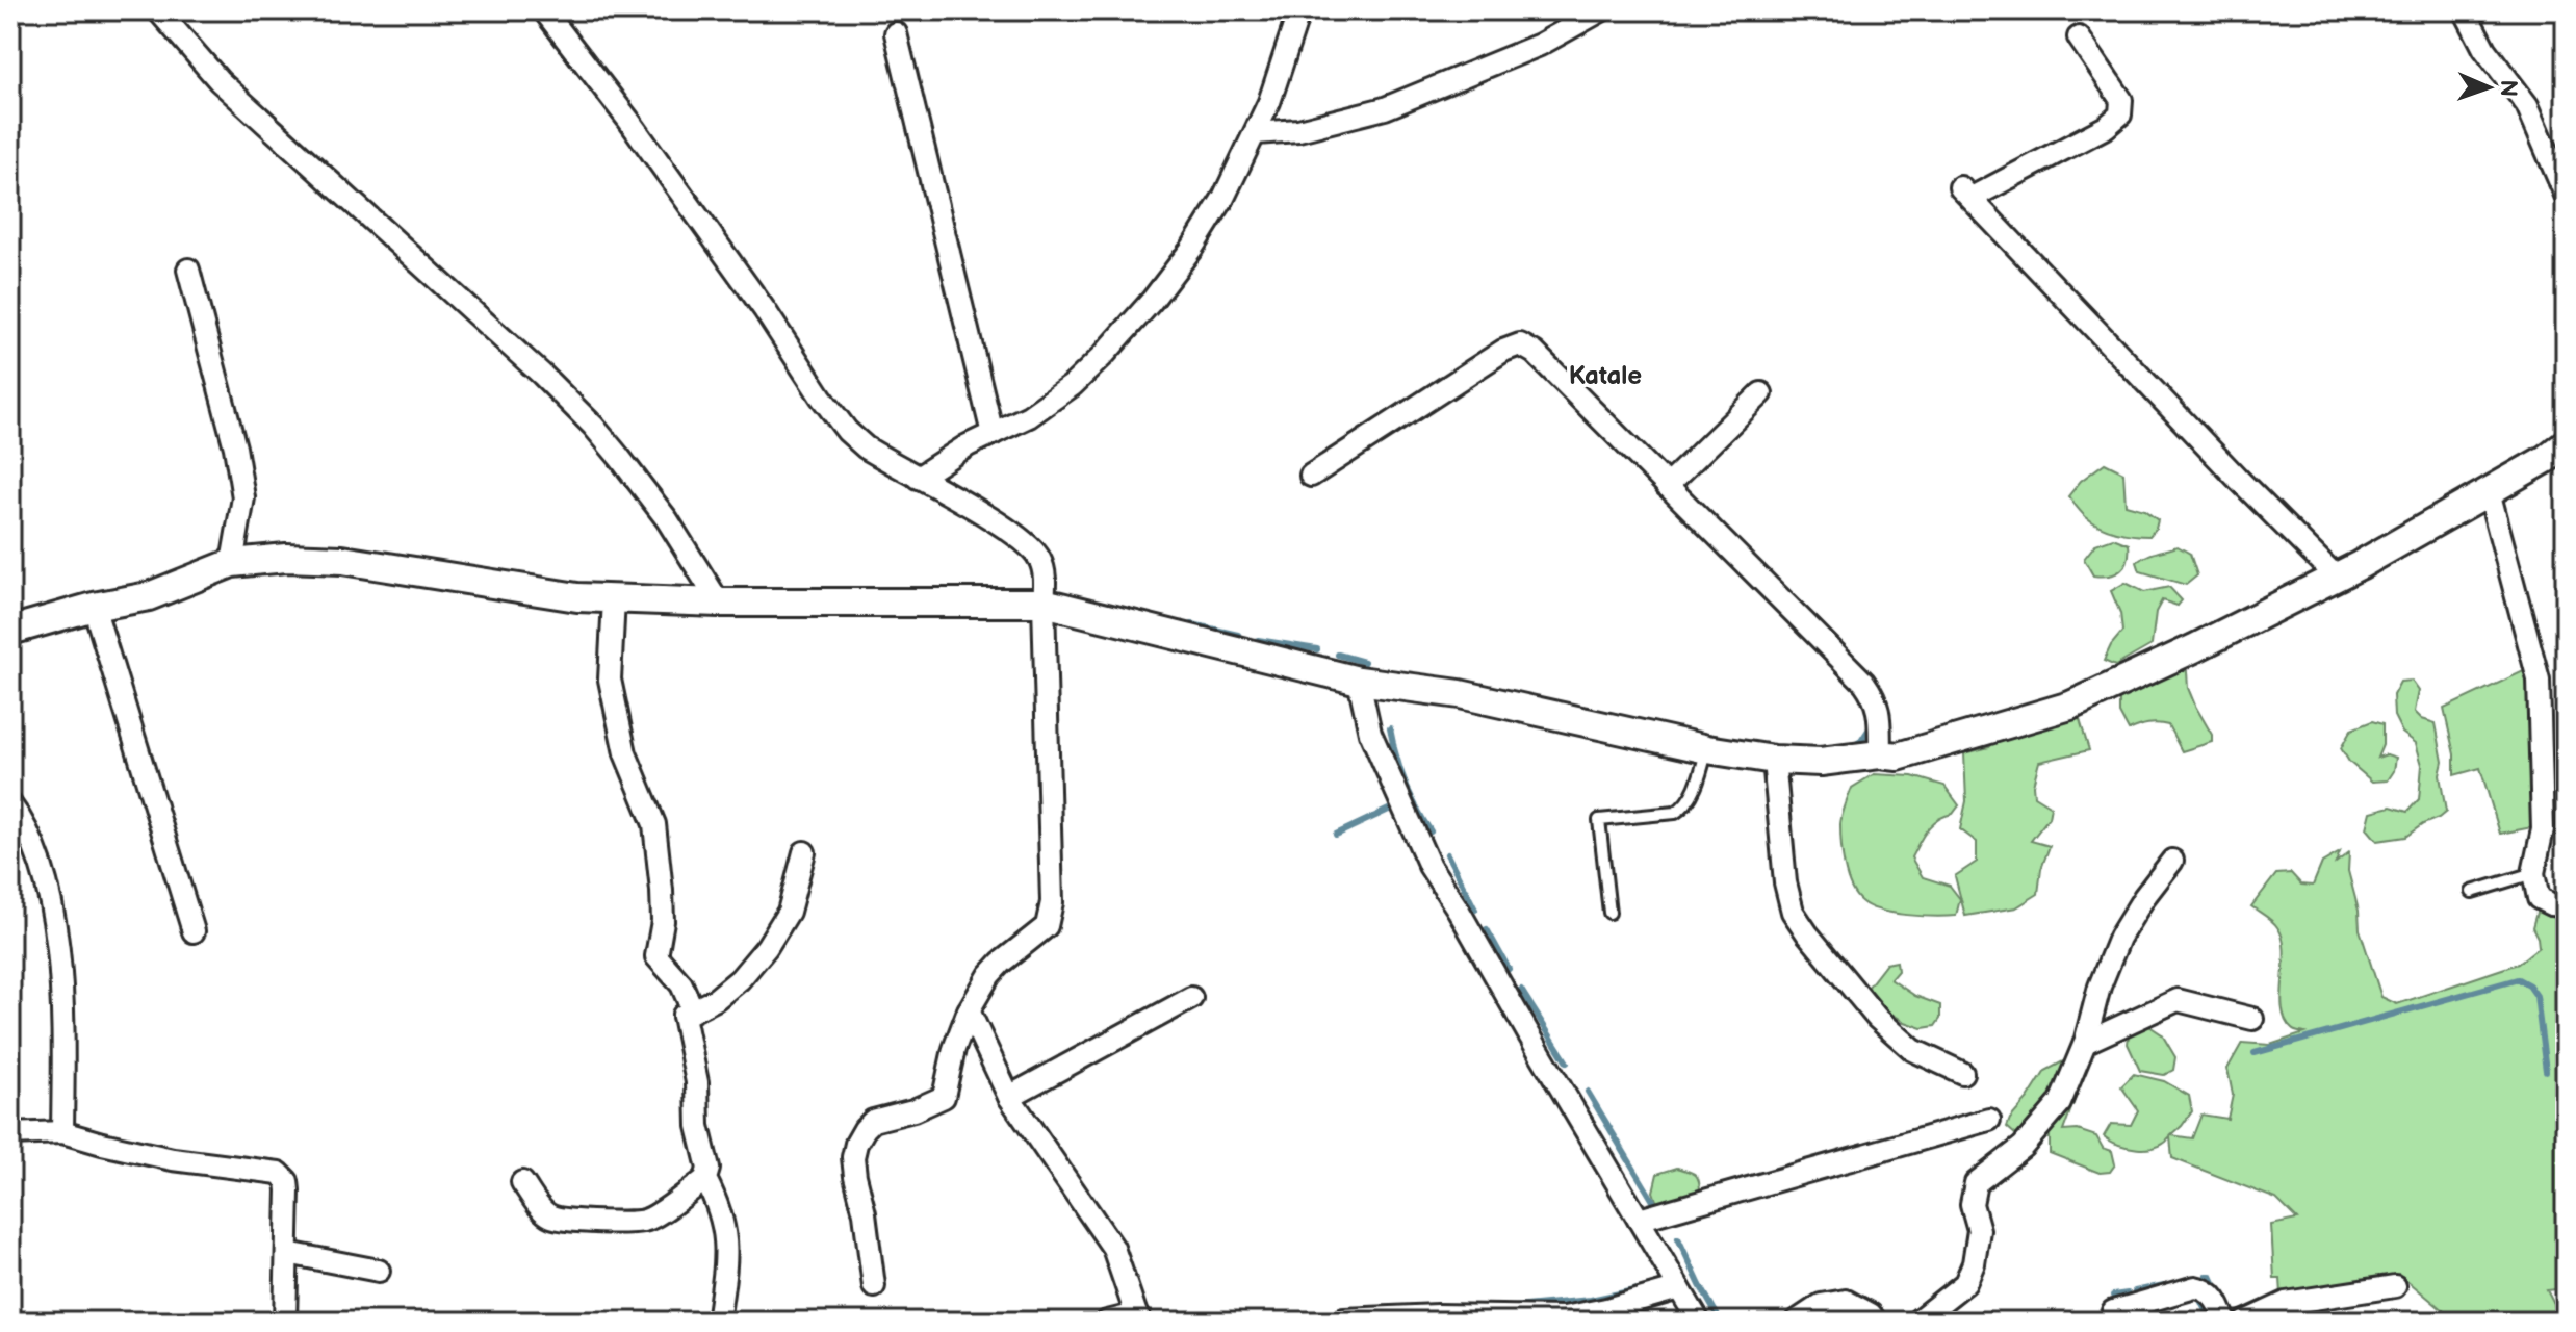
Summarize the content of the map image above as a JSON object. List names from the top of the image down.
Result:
{
  "districts": ["Katale"],
  "north": "right"
}
